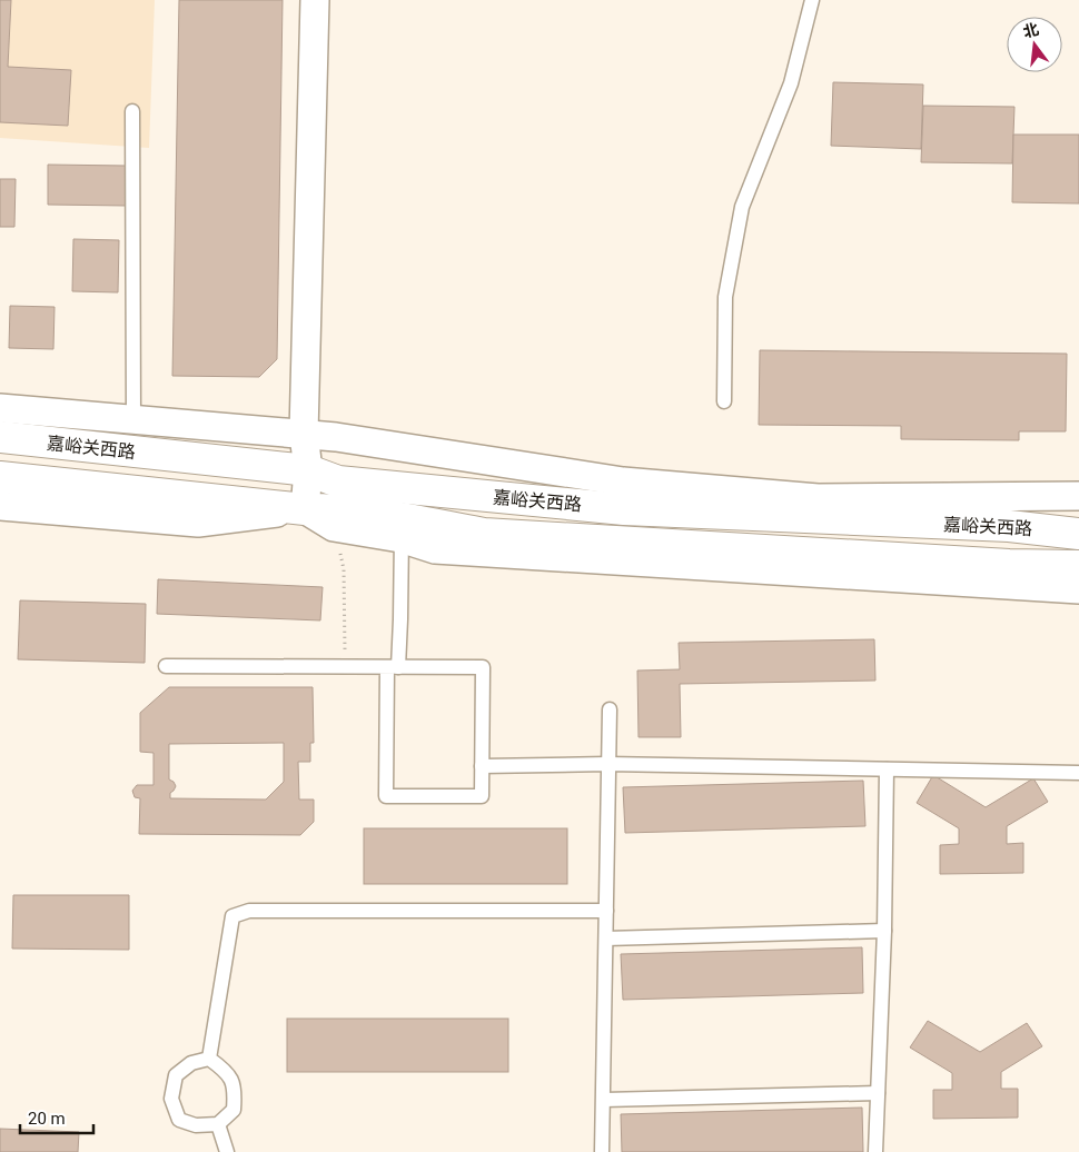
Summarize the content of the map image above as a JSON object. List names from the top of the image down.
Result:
{
  "streets": {
    "main road": ["嘉峪关西路"]
  },
  "scale_bar": "20 m",
  "north": "top"
}
